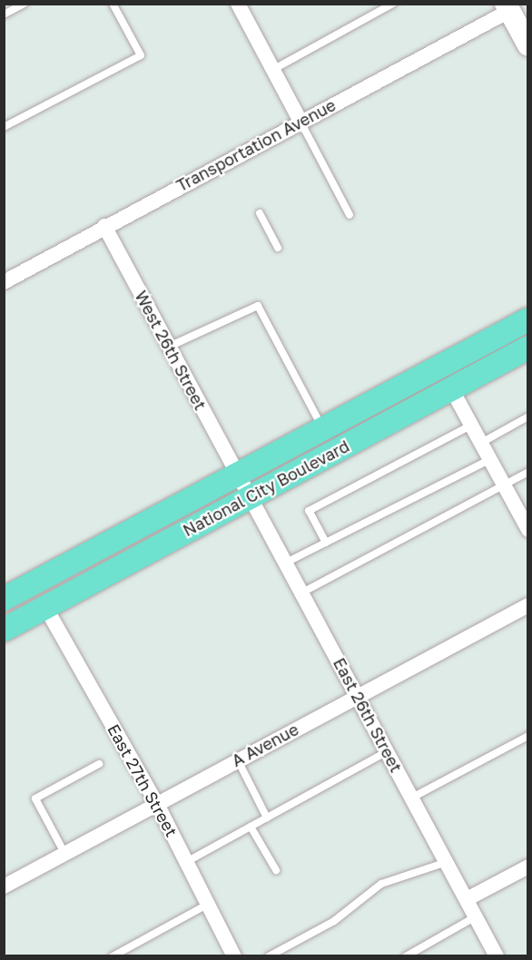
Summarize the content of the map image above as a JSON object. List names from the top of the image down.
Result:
{
  "streets": {
    "main road": ["National City Boulevard"],
    "street": [
      "Transportation Avenue",
      "West 26th Street",
      "East 26th Street",
      "A Avenue",
      "East 27th Street"
    ]
  },
  "crossings": [
    ["Transportation Avenue", "West 26th Street"],
    ["West 26th Street", "National City Boulevard"],
    ["West 26th Street", "East 26th Street"],
    ["National City Boulevard", "East 26th Street"],
    ["National City Boulevard", "East 27th Street"],
    ["East 26th Street", "A Avenue"],
    ["A Avenue", "East 27th Street"]
  ]
}
